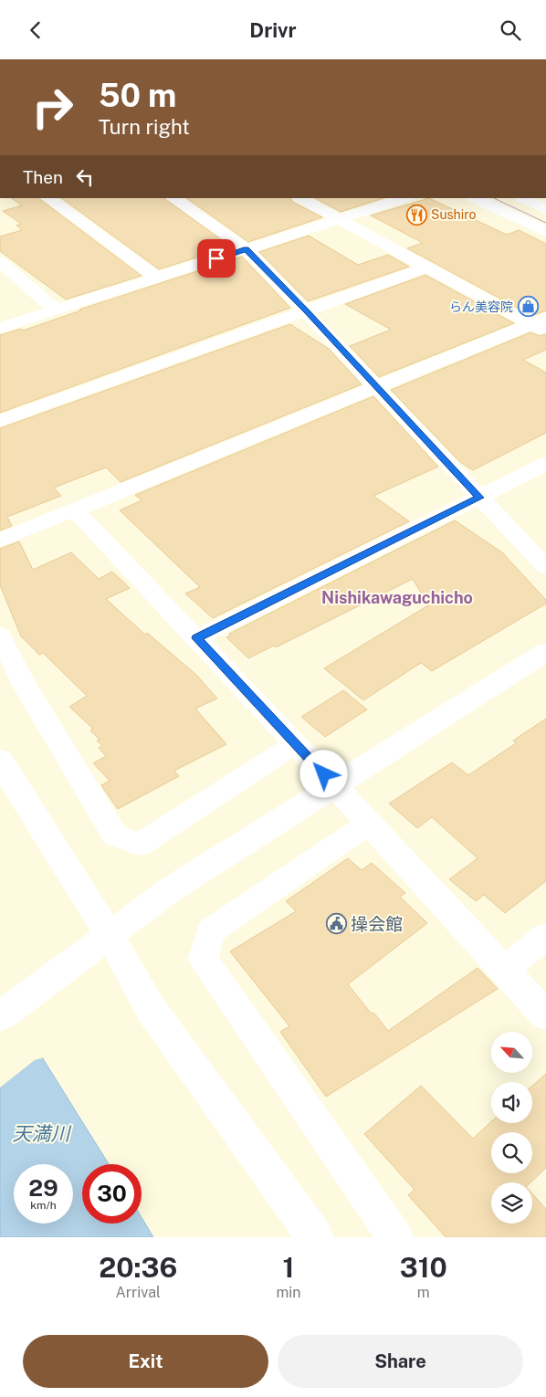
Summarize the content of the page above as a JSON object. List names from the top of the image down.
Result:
{
  "districts": ["Nishikawaguchicho"],
  "water": ["天満川"],
  "places": {
    "restaurant": ["Sushiro"],
    "shop": ["らん美容院"],
    "public building": ["操会館"]
  },
  "north": "top left",
  "page": {
    "header": "Drivr",
    "turn": ["50 m", "Turn right"],
    "then": "Then",
    "speed": "29 km/h",
    "limit": "30",
    "eta": [
      "20:36",
      "Arrival",
      "1",
      "min",
      "310",
      "m"
    ],
    "buttons": ["Exit", "Share"]
  }
}
